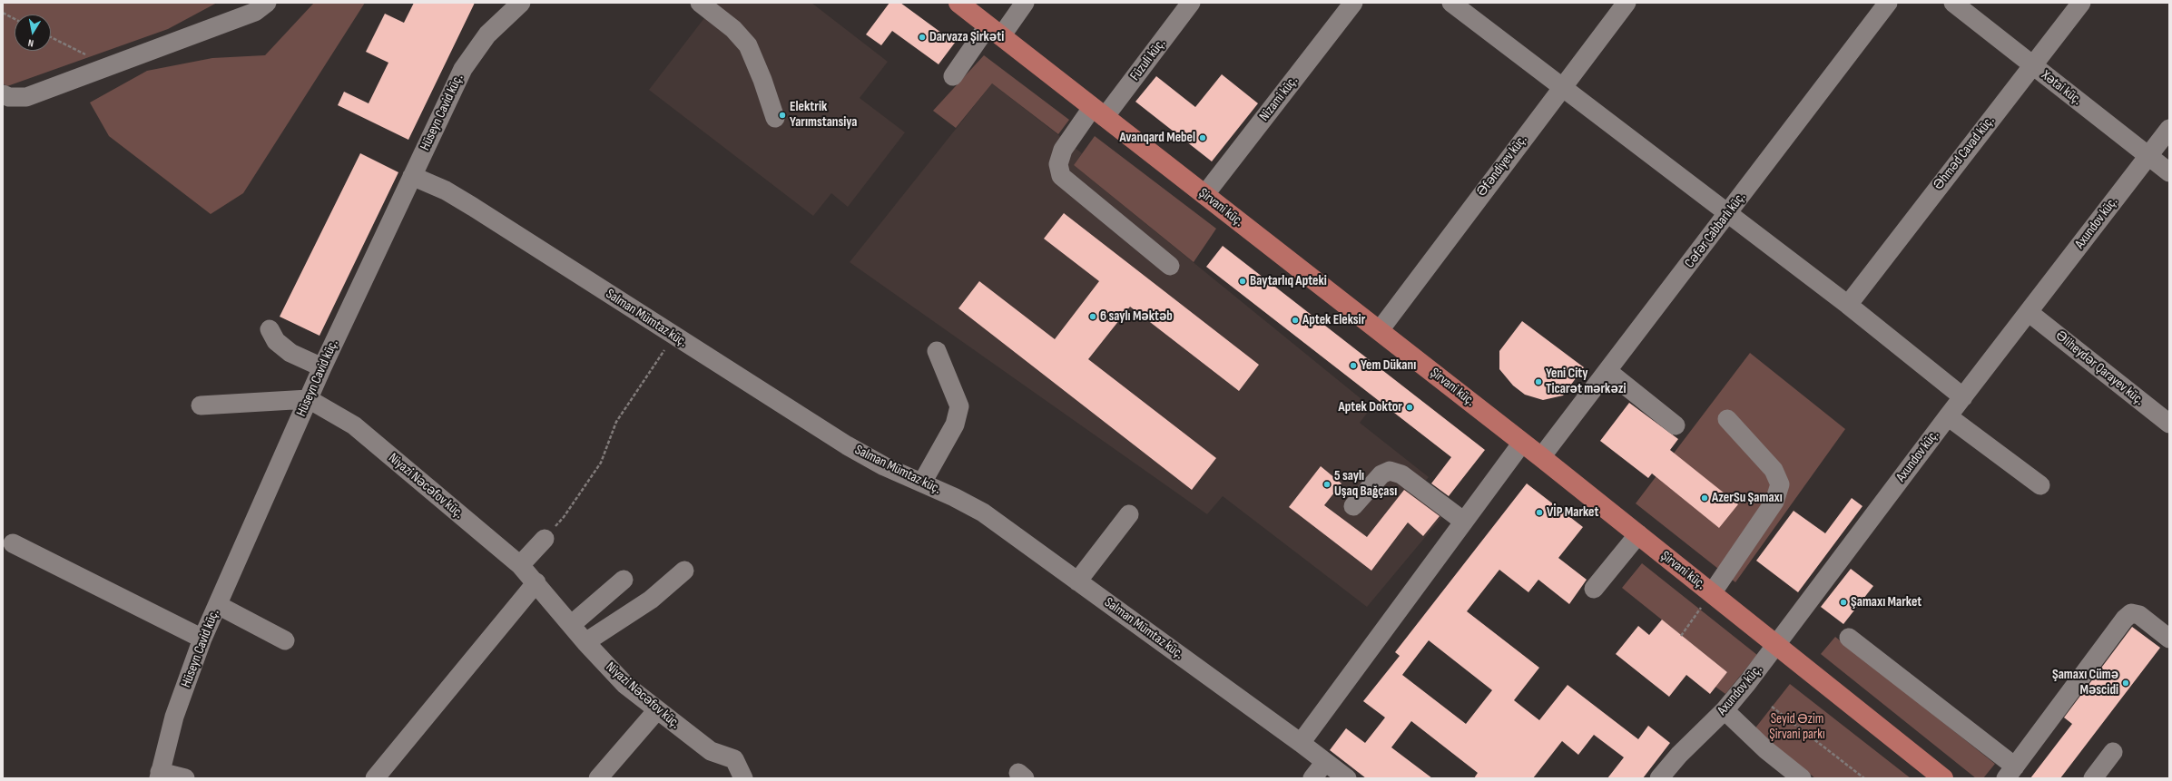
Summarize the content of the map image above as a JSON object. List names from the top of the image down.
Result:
{
  "streets": {
    "main road": ["Şirvani küç."],
    "street": [
      "Füzuli küç.",
      "Xətai küç.",
      "Nizami küç.",
      "Hüseyn Cavid küç.",
      "Əhməd Cavad küç.",
      "Əfəndiyev küç.",
      "Axundov küç.",
      "Cəfər Cabbarlı küç.",
      "Salman Mümtaz küç.",
      "Əliheydər Qarayev küç.",
      "Niyazi Nəcəfov küç."
    ]
  },
  "crossings": [
    ["Füzuli küç.", "Şirvani küç."],
    ["Xətai küç.", "Əhməd Cavad küç."],
    ["Xətai küç.", "Axundov küç."],
    ["Nizami küç.", "Şirvani küç."],
    ["Hüseyn Cavid küç.", "Salman Mümtaz küç."],
    ["Hüseyn Cavid küç.", "Niyazi Nəcəfov küç."],
    ["Əfəndiyev küç.", "Şirvani küç."],
    ["Şirvani küç.", "Axundov küç."],
    ["Şirvani küç.", "Cəfər Cabbarlı küç."],
    ["Axundov küç.", "Əliheydər Qarayev küç."]
  ],
  "parks": ["Seyid Əzim Şirvani parkı"],
  "places": [
    "Darvaza Şirkəti",
    "Elektrik Yarımstansiya",
    "Avanqard Mebel",
    "Baytarlıq Apteki",
    "6 saylı Məktəb",
    "Aptek Eleksir",
    "Yem Dükanı",
    "Yeni City Ticarət mərkəzi",
    "Aptek Doktor",
    "5 saylı Uşaq Bağçası",
    "AzerSu Şamaxı",
    "VİP Market",
    "Şamaxı Market",
    "Şamaxı Cümə Məscidi"
  ],
  "north": "bottom"
}
